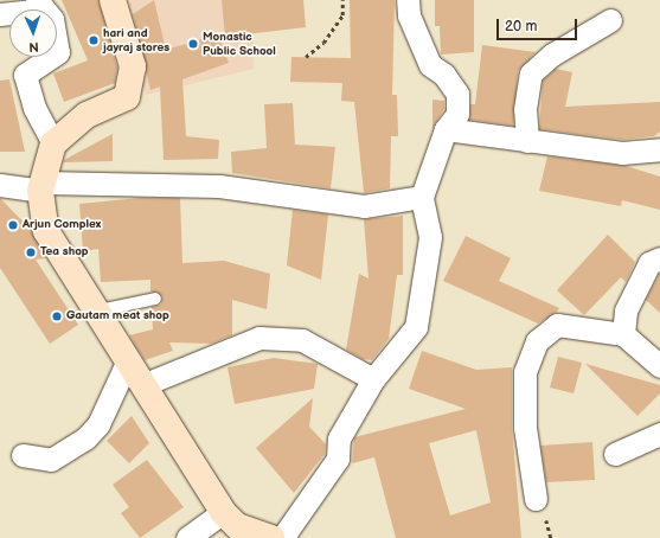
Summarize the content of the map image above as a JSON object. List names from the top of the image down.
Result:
{
  "places": [
    "hari and jayraj stores",
    "Monastic Public School",
    "Arjun Complex",
    "Tea shop",
    "Gautam meat shop"
  ],
  "scale_bar": "20 m",
  "north": "bottom"
}
